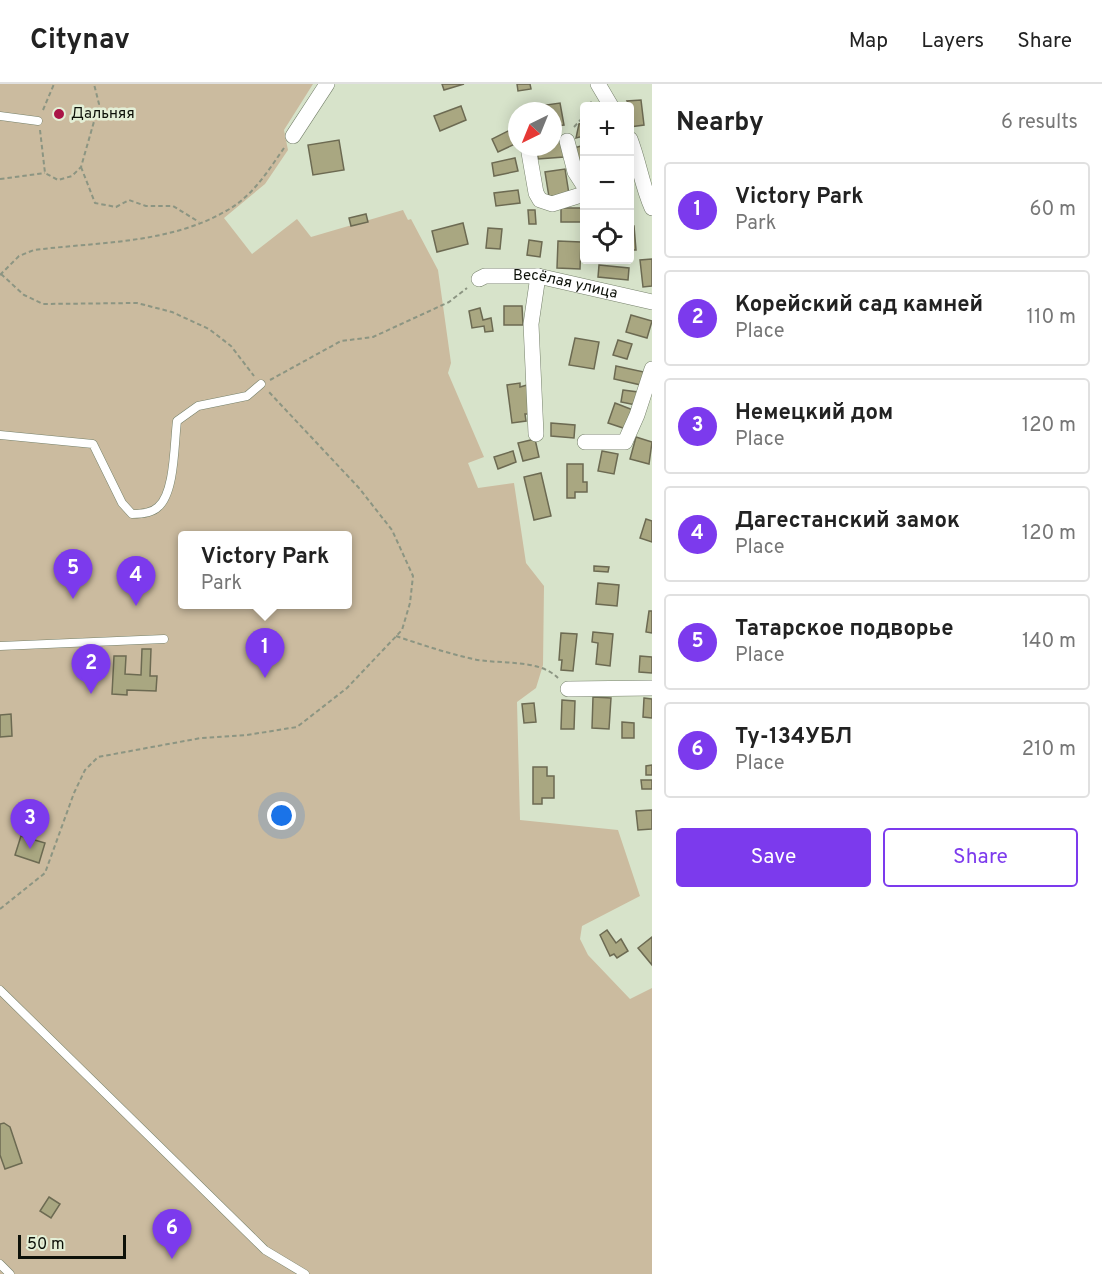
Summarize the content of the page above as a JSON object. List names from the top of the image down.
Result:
{
  "streets": {
    "street": ["Весёлая улица"]
  },
  "places": ["Дальняя"],
  "scale_bar": "50 m",
  "north": "bottom left",
  "page": {
    "header": "Citynav",
    "nav": ["Map", "Layers", "Share"],
    "heading": ["Nearby", "6 results"],
    "map_buttons": ["+", "−"],
    "list": [
      {
        "mark": "1",
        "name": "Victory Park",
        "note": "Park",
        "value": "60 m"
      },
      {
        "mark": "2",
        "name": "Корейский сад камней",
        "note": "Place",
        "value": "110 m"
      },
      {
        "mark": "3",
        "name": "Немецкий дом",
        "note": "Place",
        "value": "120 m"
      },
      {
        "mark": "4",
        "name": "Дагестанский замок",
        "note": "Place",
        "value": "120 m"
      },
      {
        "mark": "5",
        "name": "Татарское подворье",
        "note": "Place",
        "value": "140 m"
      },
      {
        "mark": "6",
        "name": "Ту-134УБЛ",
        "note": "Place",
        "value": "210 m"
      }
    ],
    "popup": ["Victory Park", "Park"],
    "pins": [
      "5",
      "4",
      "1",
      "2",
      "3",
      "6"
    ],
    "buttons": ["Save", "Share"],
    "scale": "50 m"
  }
}
